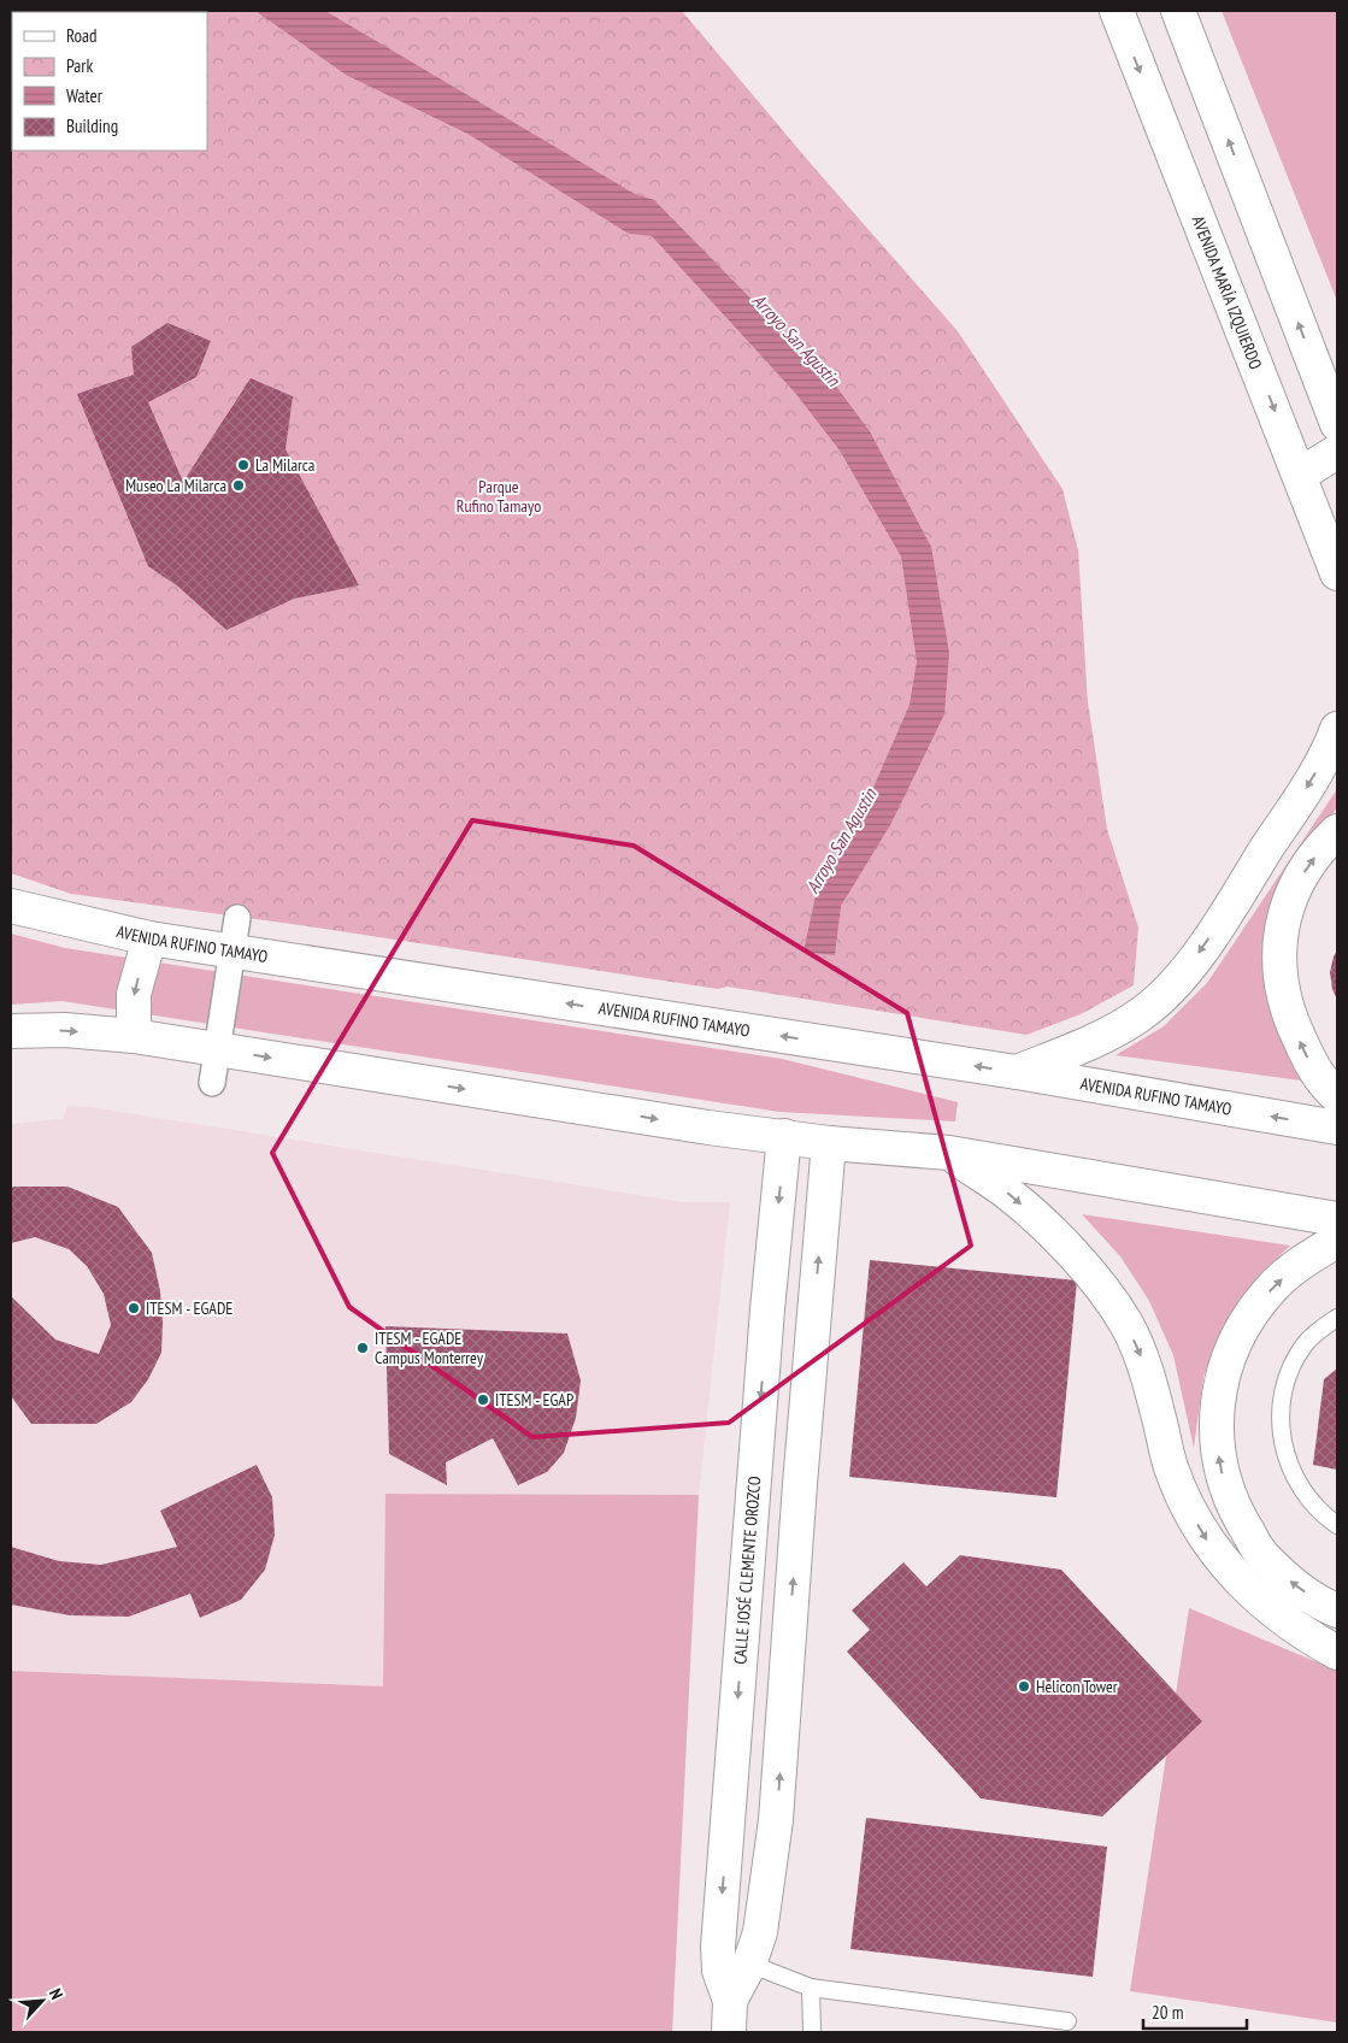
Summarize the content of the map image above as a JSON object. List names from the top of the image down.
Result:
{
  "streets": {
    "street": ["AVENIDA MARÍA IZQUIERDO", "AVENIDA RUFINO TAMAYO", "CALLE JOSÉ CLEMENTE OROZCO"]
  },
  "water": ["Arroyo San Agustin"],
  "parks": ["Parque Rufino Tamayo"],
  "places": [
    "La Milarca",
    "Museo La Milarca",
    "ITESM - EGADE",
    "ITESM - EGADE Campus Monterrey",
    "ITESM - EGAP",
    "Helicon Tower"
  ],
  "legend": [
    "Road",
    "Park",
    "Water",
    "Building"
  ],
  "scale_bar": "20 m",
  "north": "top right"
}
